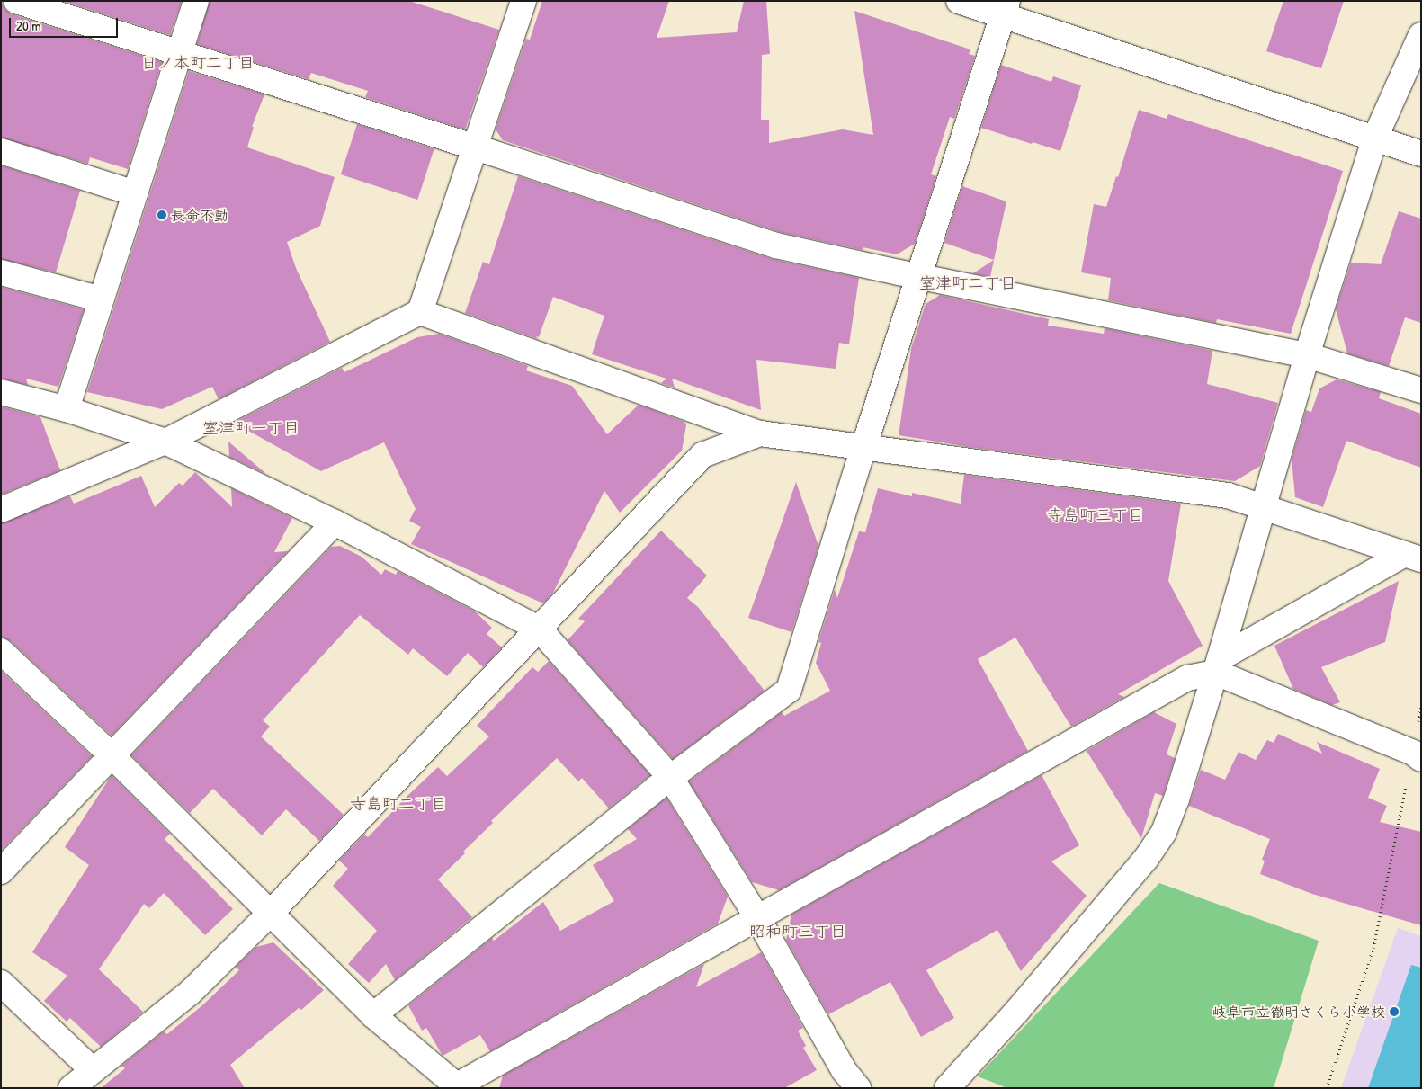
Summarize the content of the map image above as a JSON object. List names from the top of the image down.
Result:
{
  "districts": [
    "日ノ本町二丁目",
    "室津町二丁目",
    "室津町一丁目",
    "寺島町三丁目",
    "寺島町二丁目",
    "昭和町三丁目"
  ],
  "places": ["長命不動", "岐阜市立徹明さくら小学校"],
  "scale_bar": "20 m"
}
